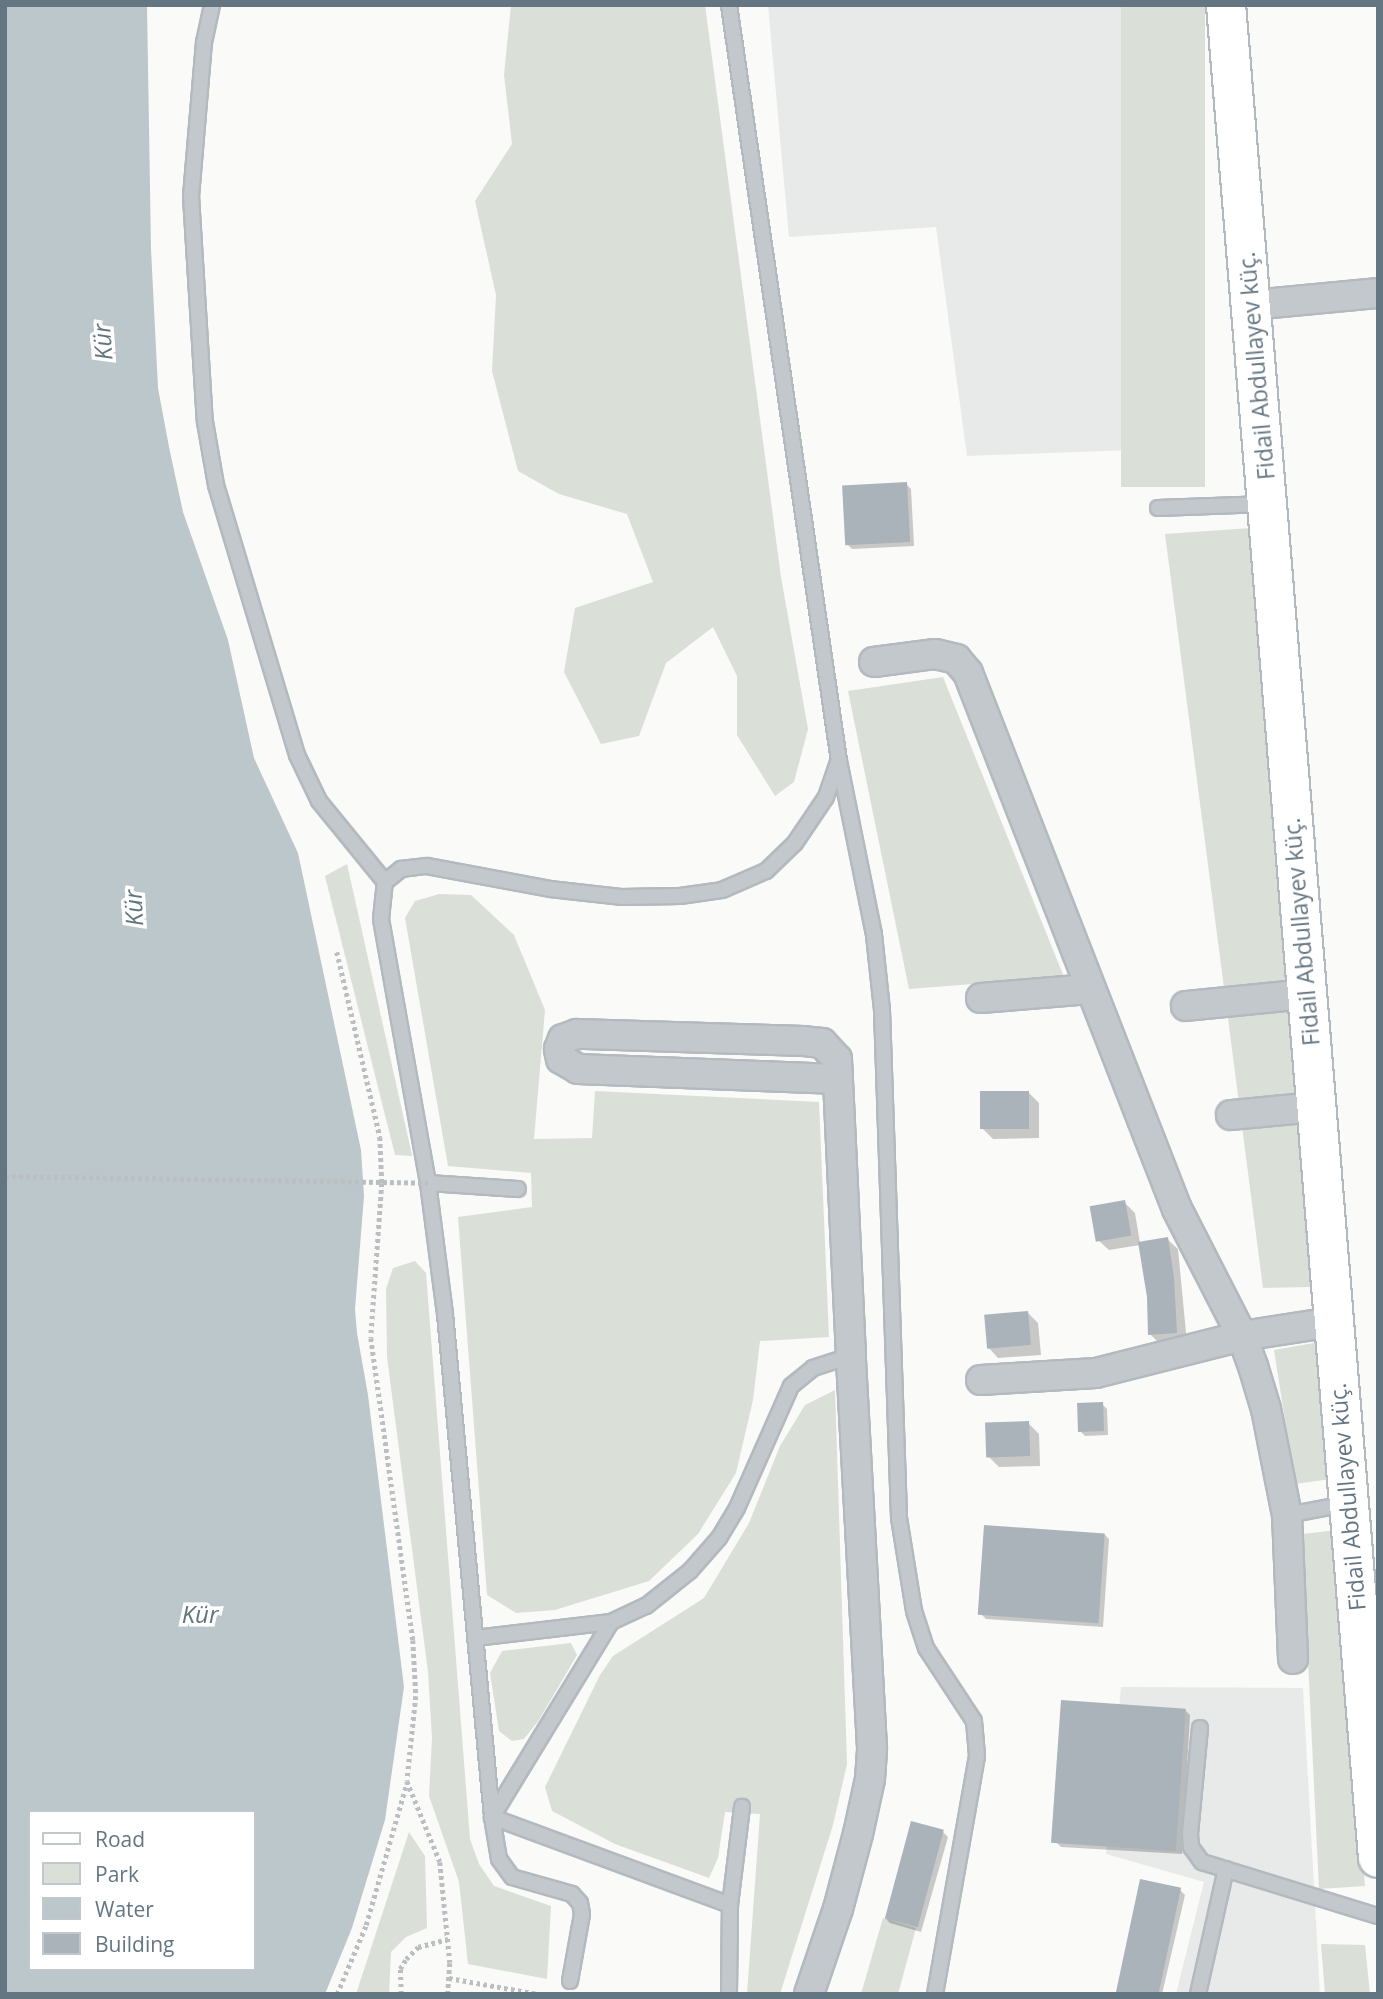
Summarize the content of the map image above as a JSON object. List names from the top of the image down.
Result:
{
  "streets": {
    "street": ["Fidail Abdullayev küç."]
  },
  "water": ["Kür"],
  "legend": [
    "Road",
    "Park",
    "Water",
    "Building"
  ]
}
